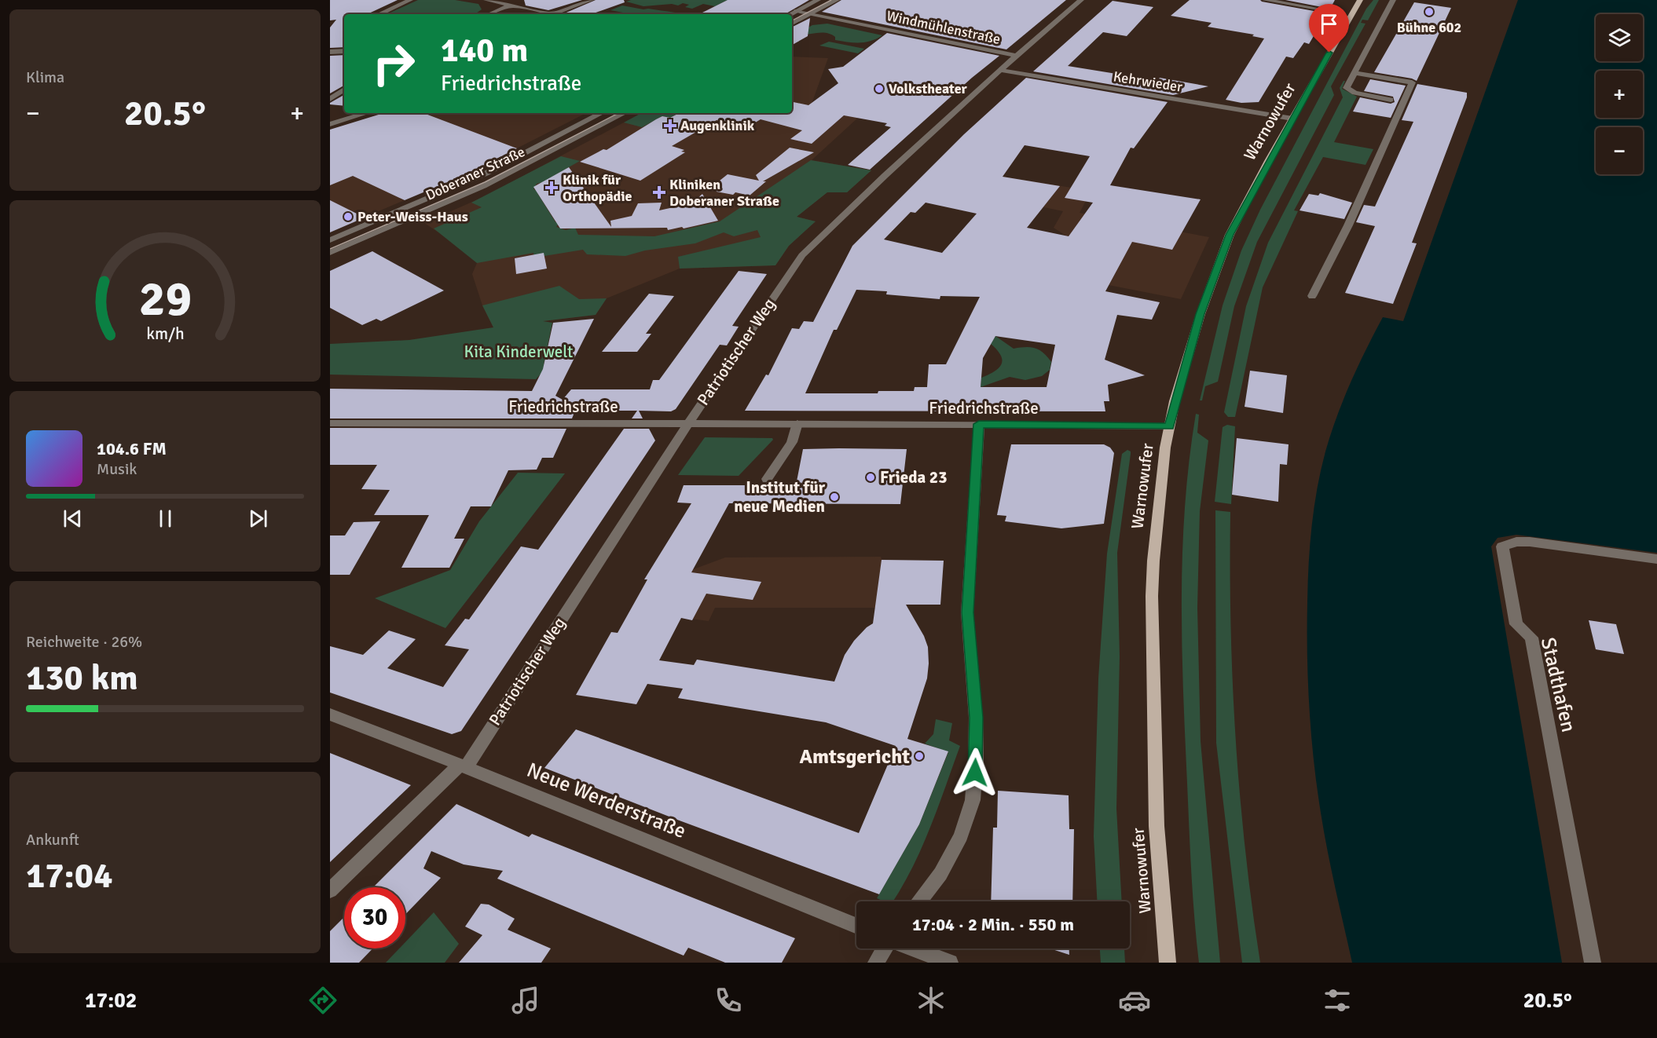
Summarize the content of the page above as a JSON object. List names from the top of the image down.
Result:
{
  "streets": {
    "main road": ["Warnowufer"],
    "street": [
      "Windmühlenstraße",
      "Kehrwieder",
      "Doberaner Straße",
      "Patriotischer Weg",
      "Friedrichstraße",
      "Stadthafen",
      "Neue Werderstraße"
    ]
  },
  "crossings": [
    ["Windmühlenstraße", "Patriotischer Weg"],
    ["Kehrwieder", "Warnowufer"],
    ["Kehrwieder", "Patriotischer Weg"],
    ["Warnowufer", "Friedrichstraße"],
    ["Patriotischer Weg", "Friedrichstraße"],
    ["Patriotischer Weg", "Neue Werderstraße"]
  ],
  "parks": ["Kita Kinderwelt"],
  "places": {
    "other": [
      "Bühne 602",
      "Volkstheater",
      "Peter-Weiss-Haus",
      "Frieda 23",
      "Institut für neue Medien",
      "Amtsgericht"
    ],
    "health": ["Augenklinik", "Klinik für Orthopädie", "Kliniken Doberaner Straße"]
  },
  "page": {
    "tile": [
      "Klima",
      ["Reichweite · 26%", "130 km"],
      ["Ankunft", "17:04"]
    ],
    "map_buttons": ["+", "−"],
    "turn": ["140 m", "Friedrichstraße"],
    "heat": ["−", "20.5°", "+"],
    "song": ["104.6 FM", "Musik"],
    "limit": "30",
    "trip": "17:04 · 2 Min. · 550 m",
    "tabs": ["17:02", "20.5°"],
    "gauge": ["29", "km/h"]
  }
}
